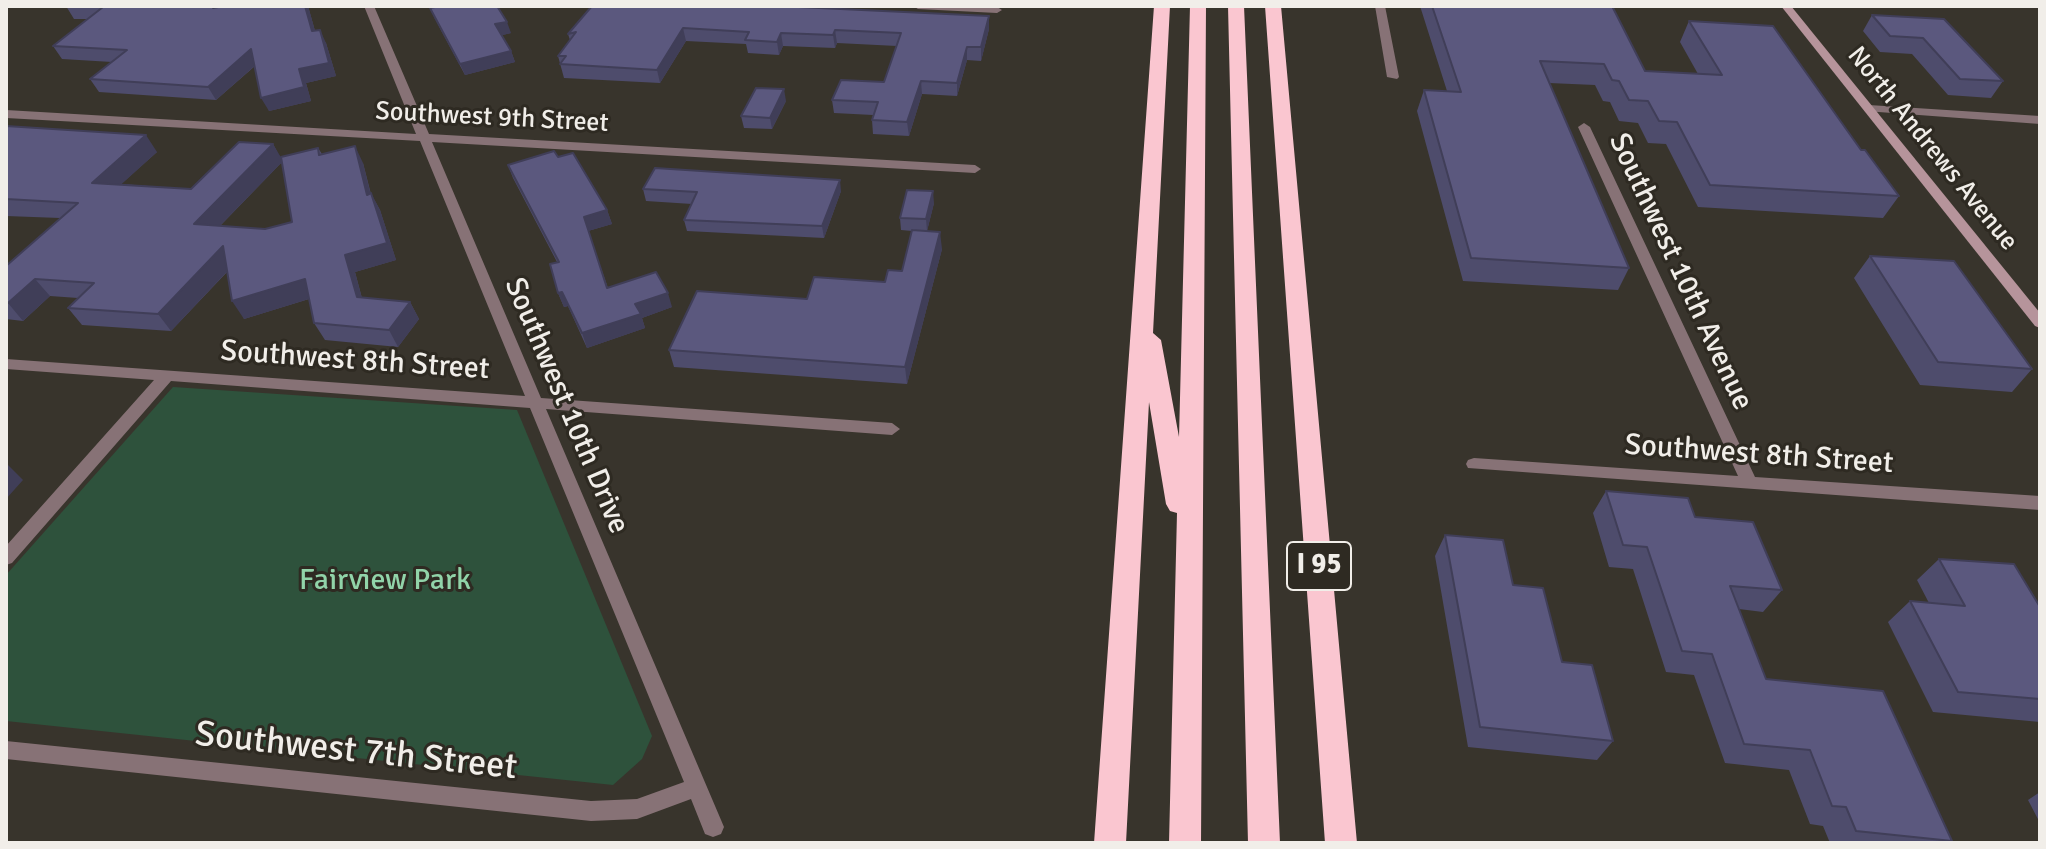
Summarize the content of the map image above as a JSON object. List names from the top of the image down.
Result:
{
  "streets": {
    "highway": ["I 95"],
    "main road": ["North Andrews Avenue"],
    "street": [
      "Southwest 9th Street",
      "Southwest 10th Avenue",
      "Southwest 8th Street",
      "Southwest 10th Drive",
      "Southwest 7th Street"
    ]
  },
  "crossings": [
    ["Southwest 9th Street", "Southwest 10th Drive"],
    ["Southwest 10th Avenue", "Southwest 8th Street"],
    ["Southwest 8th Street", "Southwest 10th Drive"],
    ["Southwest 10th Drive", "Southwest 7th Street"]
  ],
  "parks": ["Fairview Park"]
}
